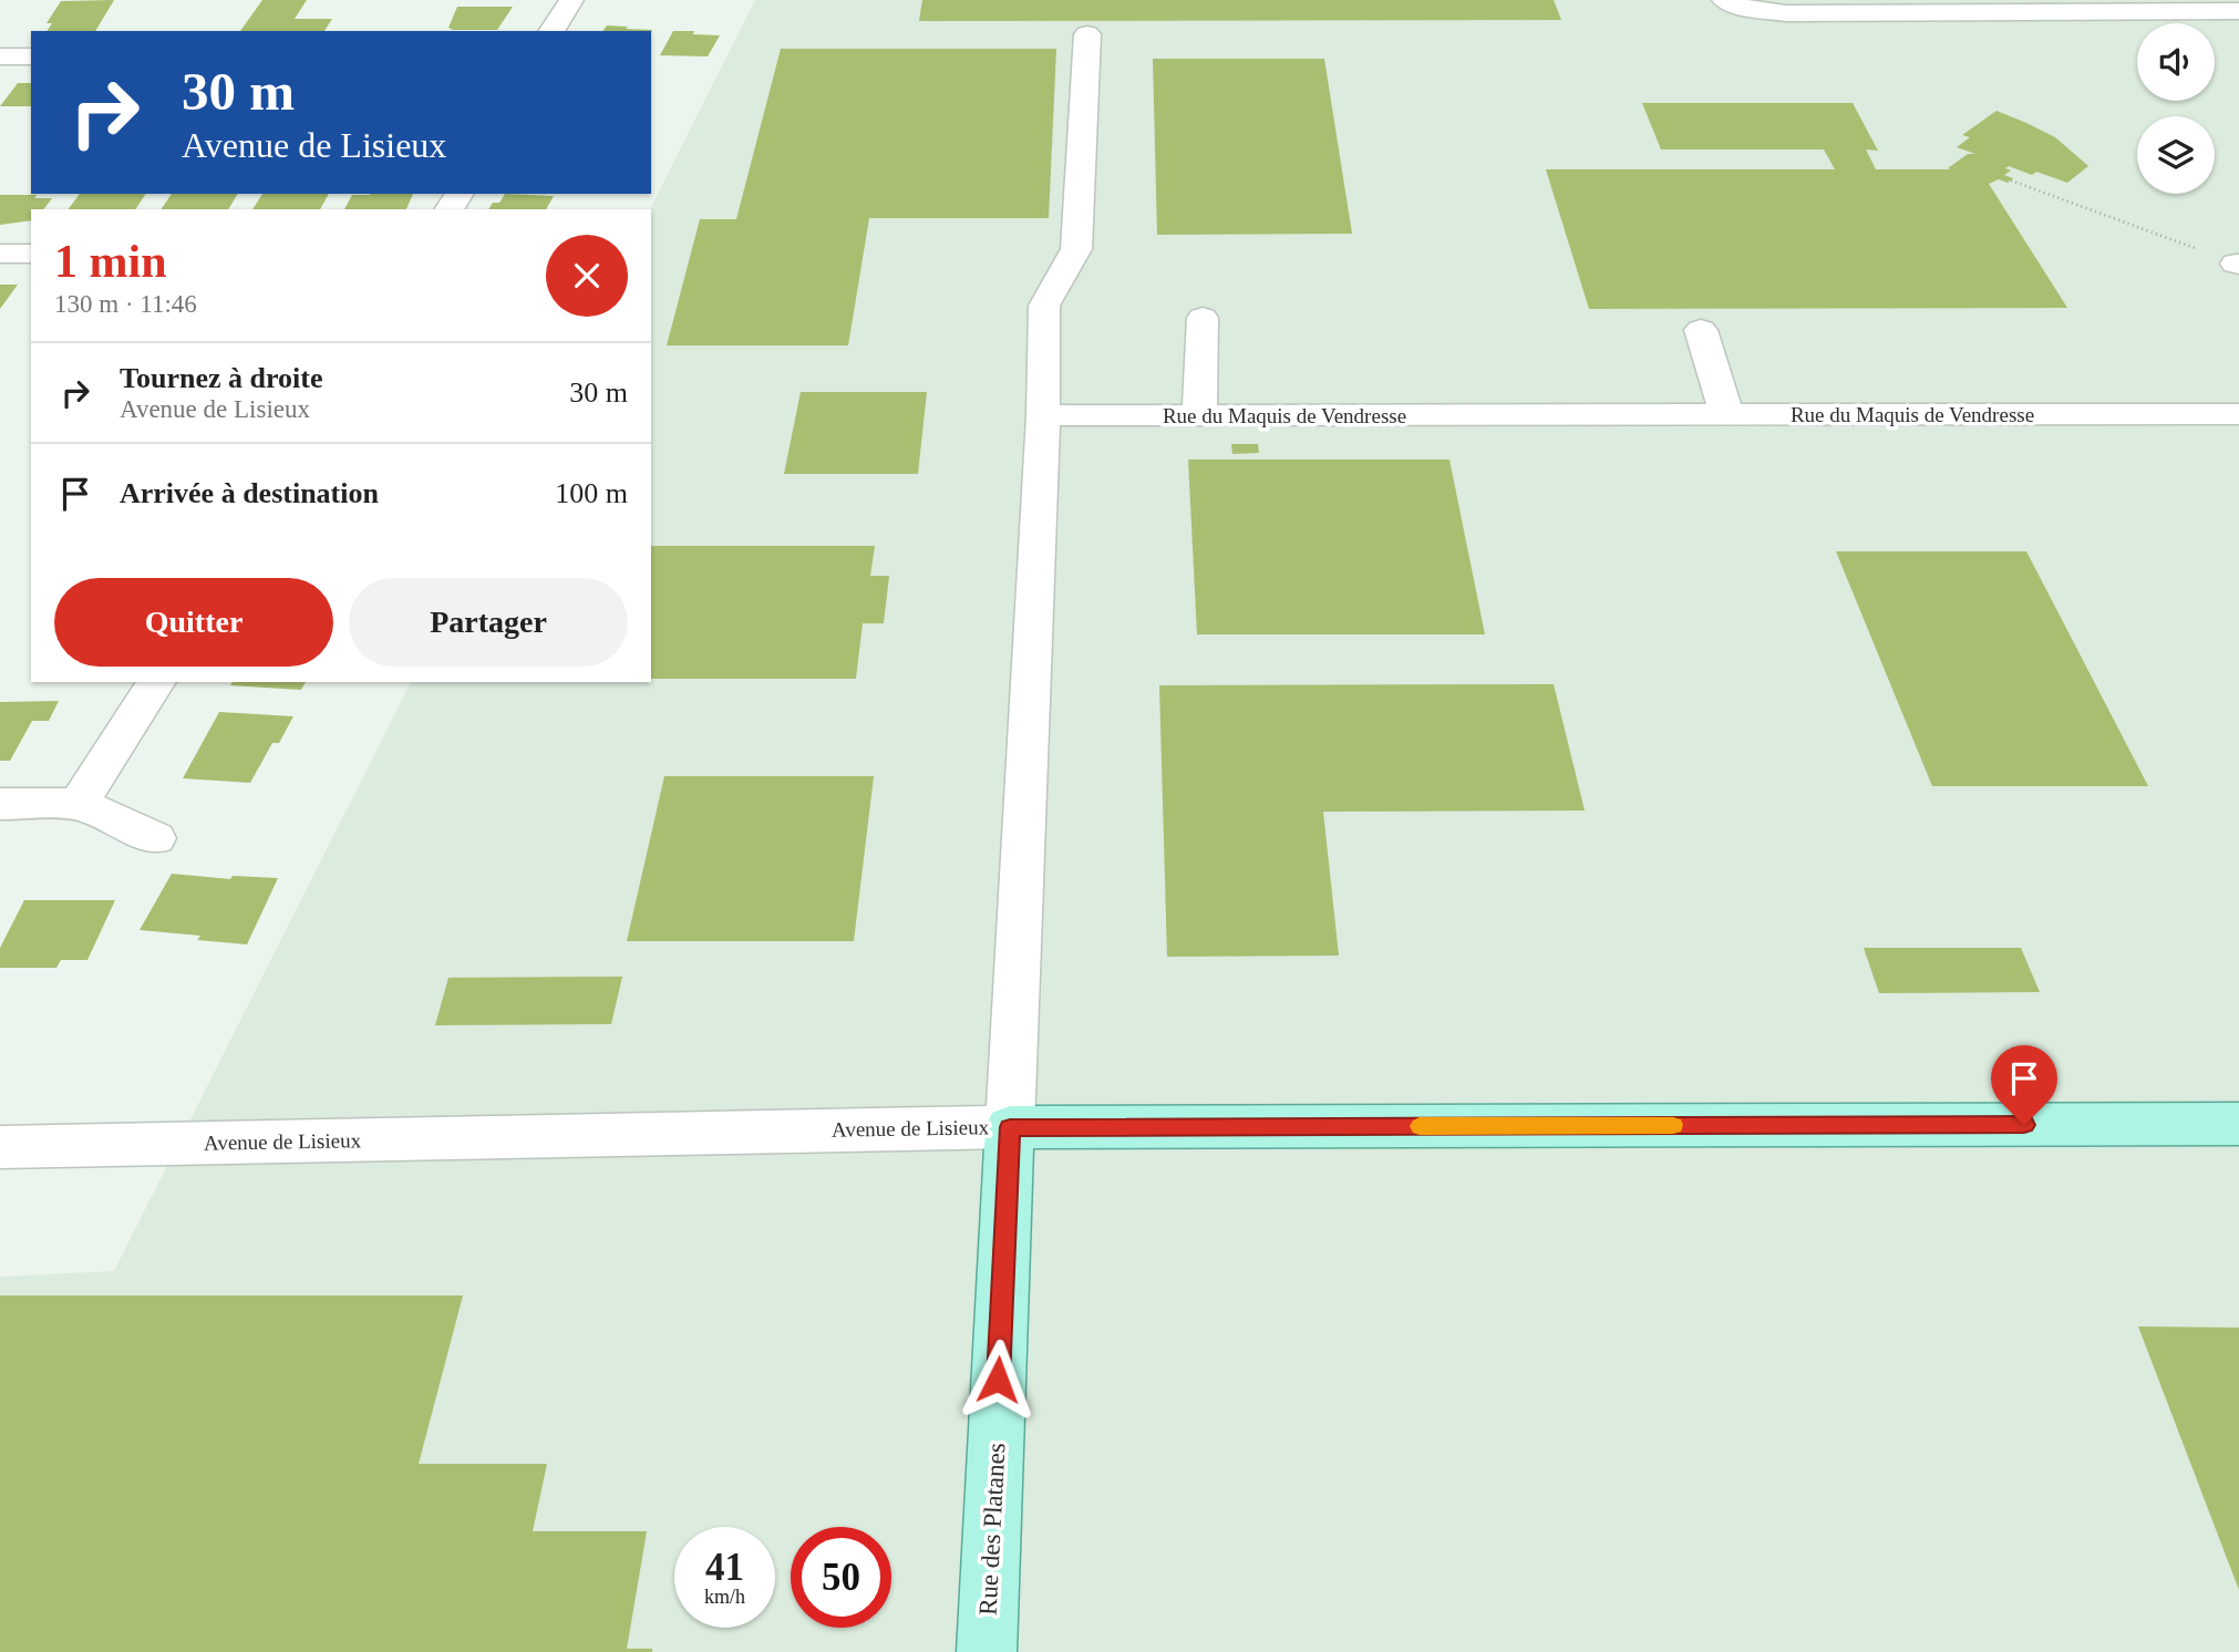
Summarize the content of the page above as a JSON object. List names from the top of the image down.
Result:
{
  "streets": {
    "main road": ["Avenue de Lisieux", "Rue des Platanes"],
    "street": ["Rue du Maquis de Vendresse"]
  },
  "crossings": [
    ["Avenue de Lisieux", "Rue des Platanes"]
  ],
  "page": {
    "turn": ["30 m", "Avenue de Lisieux"],
    "heading": ["1 min", "130 m · 11:46"],
    "list": [
      {
        "name": "Tournez à droite",
        "note": "Avenue de Lisieux",
        "value": "30 m"
      },
      {
        "name": "Arrivée à destination",
        "value": "100 m"
      }
    ],
    "buttons": ["Quitter", "Partager"],
    "speed": "41 km/h",
    "limit": "50"
  }
}
